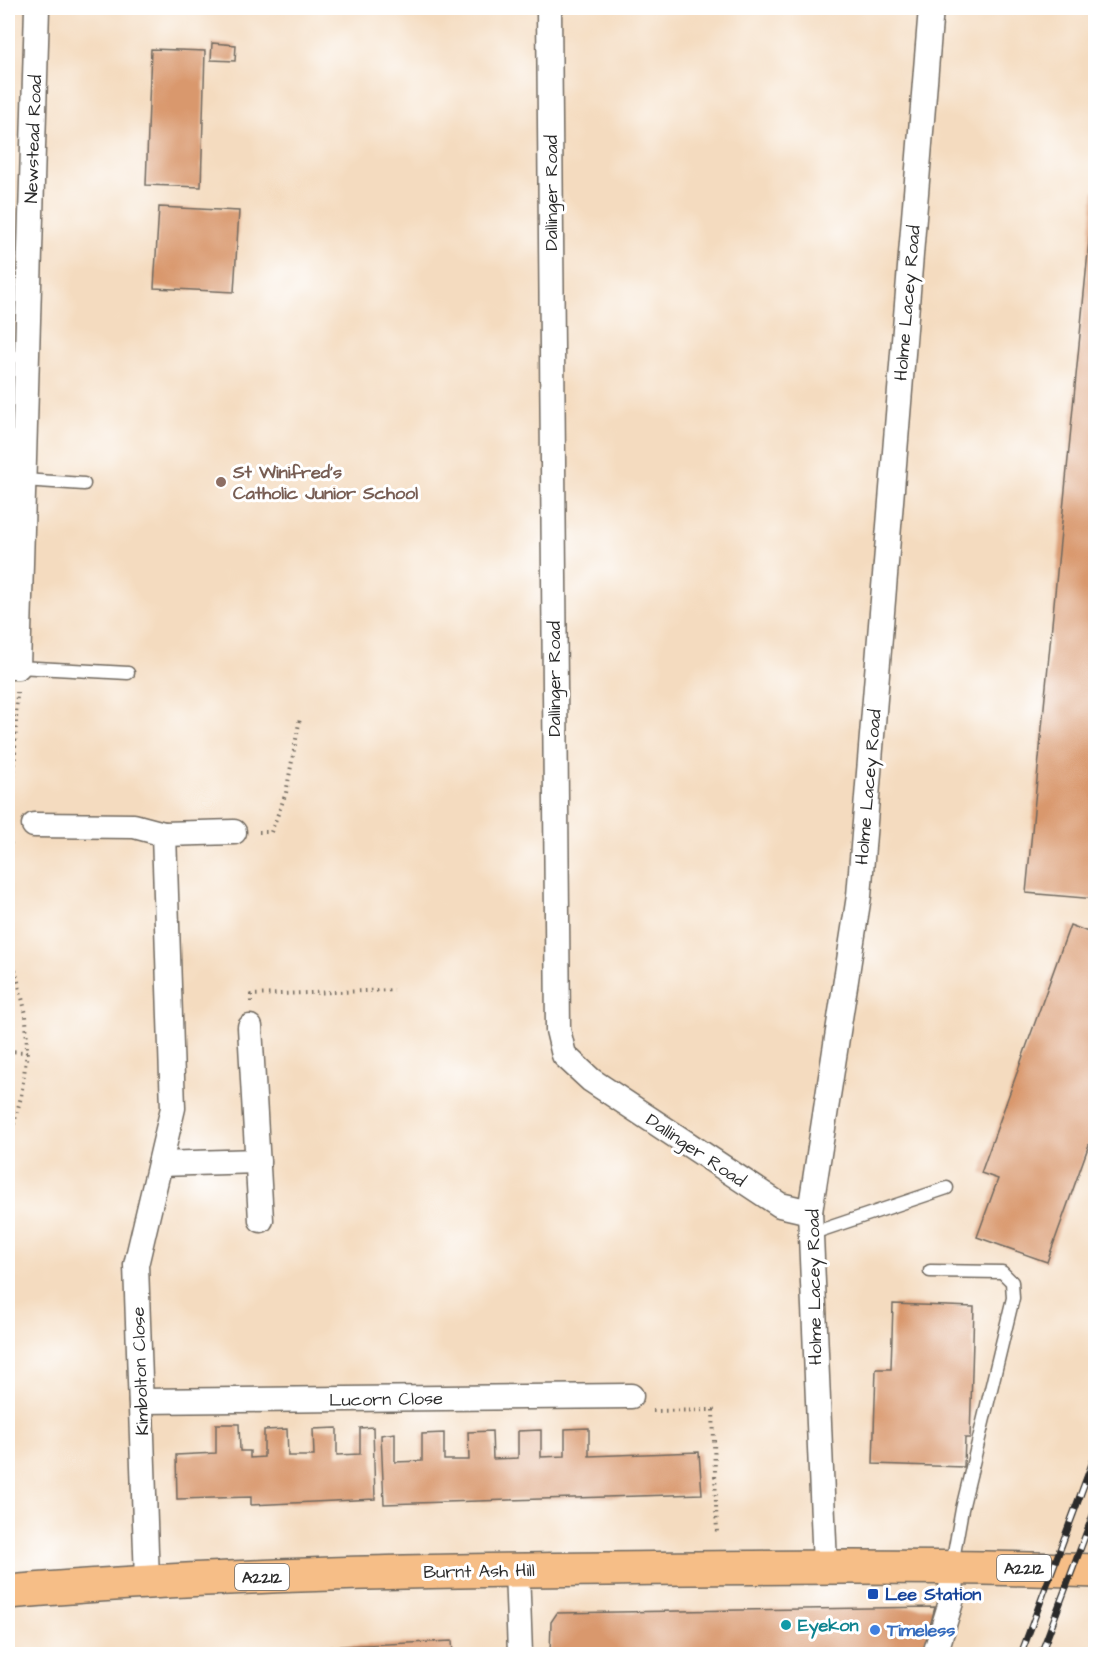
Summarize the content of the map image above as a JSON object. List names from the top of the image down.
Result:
{
  "streets": {
    "main road": ["A2212", "Burnt Ash Hill"],
    "street": [
      "Newstead Road",
      "Dallinger Road",
      "Holme Lacey Road",
      "Kimbolton Close",
      "Lucorn Close"
    ]
  },
  "crossings": [
    ["Dallinger Road", "Holme Lacey Road"],
    ["Holme Lacey Road", "Burnt Ash Hill"],
    ["Kimbolton Close", "Lucorn Close"],
    ["Kimbolton Close", "Burnt Ash Hill"],
    ["A2212", "Burnt Ash Hill"]
  ],
  "places": {
    "other": ["St Winifred's Catholic Junior School", "Eyekon", "Timeless"],
    "transit": ["Lee Station"]
  }
}
